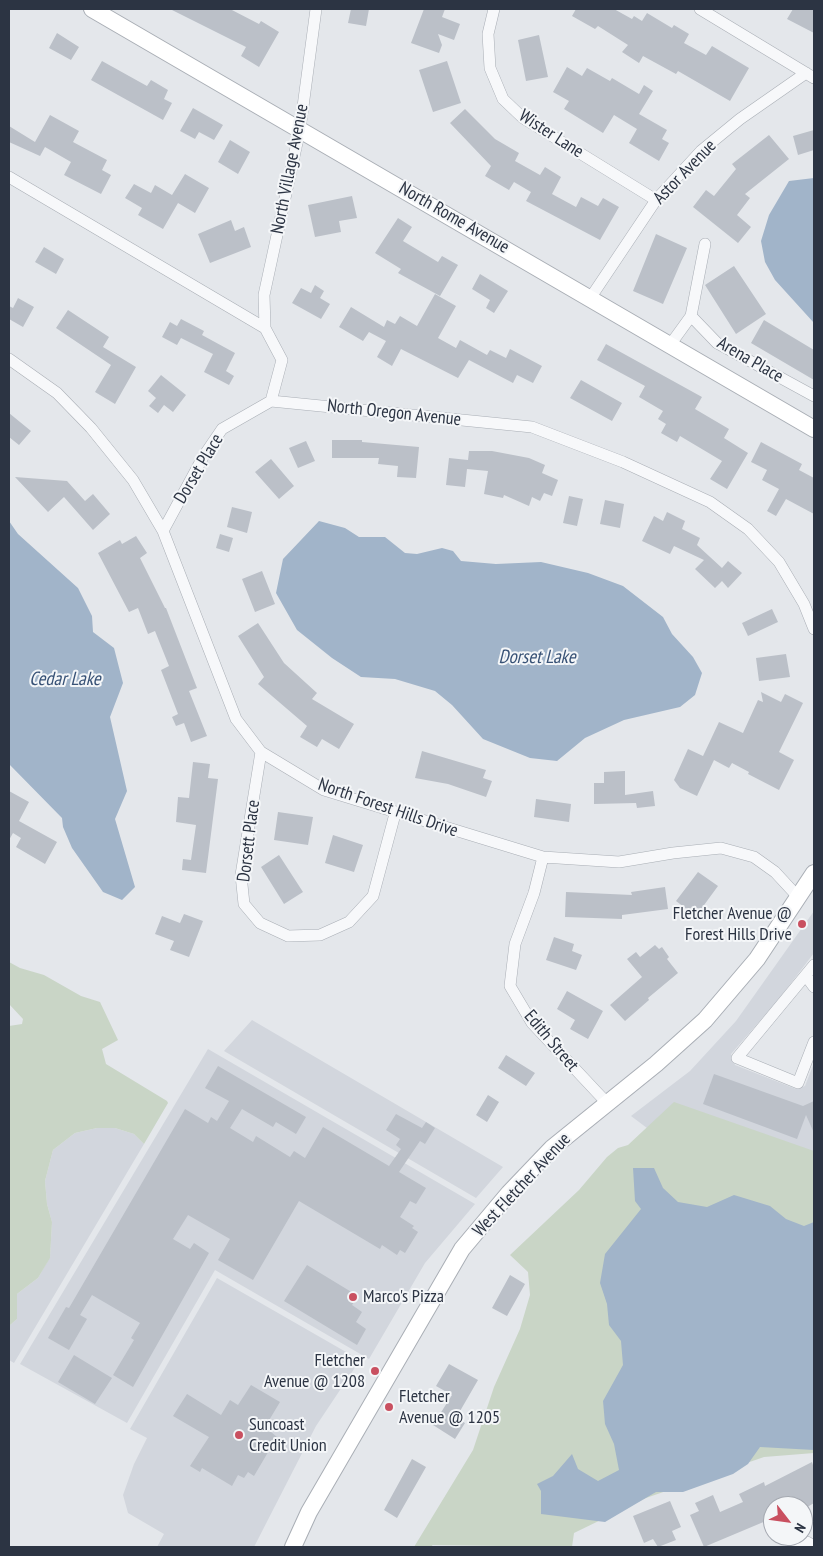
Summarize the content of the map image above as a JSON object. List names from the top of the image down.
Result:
{
  "streets": {
    "main road": ["North Rome Avenue", "West Fletcher Avenue"],
    "street": [
      "Wister Lane",
      "North Village Avenue",
      "Astor Avenue",
      "Arena Place",
      "North Oregon Avenue",
      "Dorset Place",
      "North Forest Hills Drive",
      "Dorsett Place",
      "Edith Street"
    ]
  },
  "crossings": [
    ["Wister Lane", "Astor Avenue"],
    ["North Village Avenue", "North Rome Avenue"],
    ["Astor Avenue", "North Rome Avenue"],
    ["North Oregon Avenue", "Dorset Place"],
    ["Dorset Place", "North Forest Hills Drive"],
    ["North Forest Hills Drive", "Dorsett Place"],
    ["North Forest Hills Drive", "Edith Street"],
    ["North Forest Hills Drive", "West Fletcher Avenue"],
    ["Edith Street", "West Fletcher Avenue"]
  ],
  "water": ["Dorset Lake", "Cedar Lake"],
  "places": [
    "Fletcher Avenue @ Forest Hills Drive",
    "Marco's Pizza",
    "Fletcher Avenue @ 1208",
    "Fletcher Avenue @ 1205",
    "Suncoast Credit Union"
  ],
  "north": "bottom right"
}
